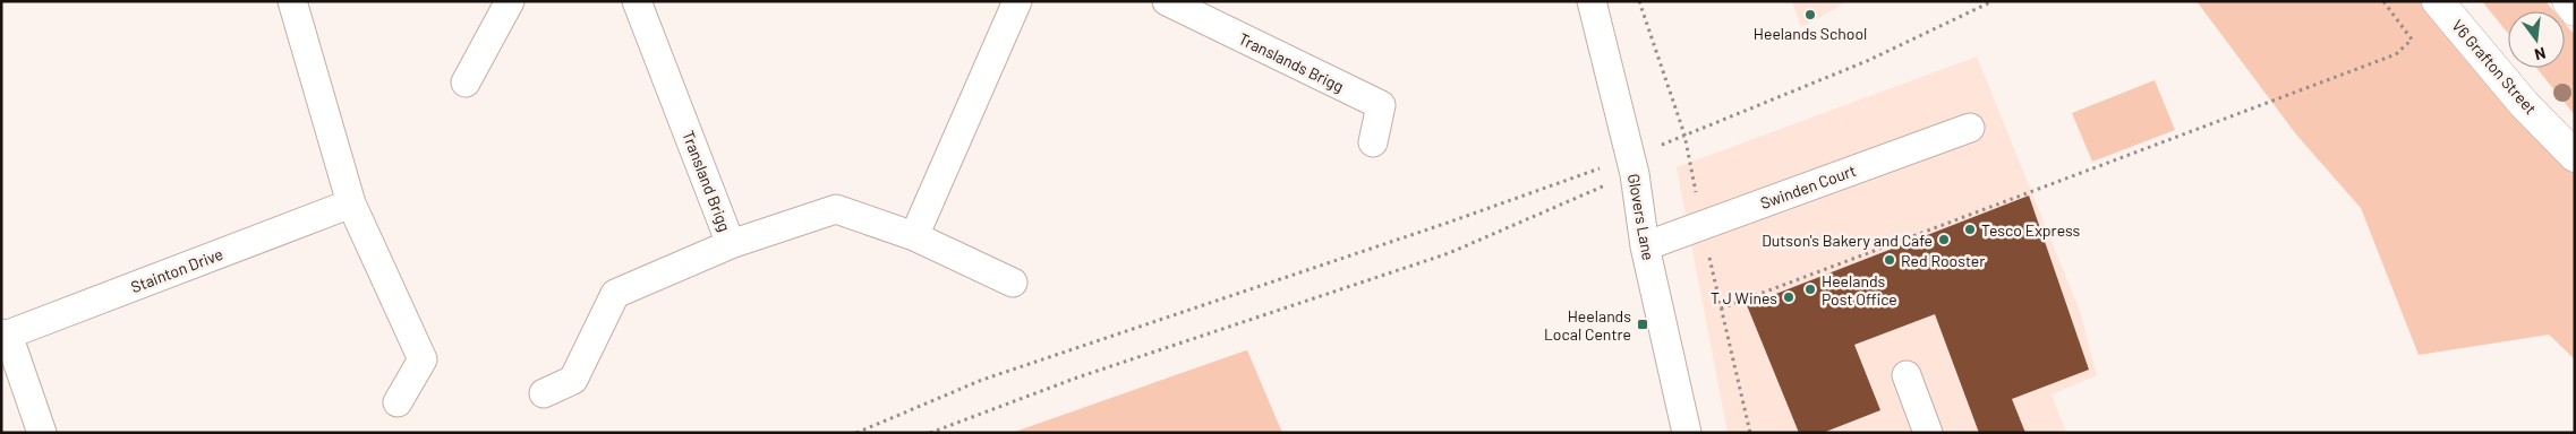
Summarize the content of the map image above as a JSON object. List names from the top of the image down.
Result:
{
  "streets": {
    "street": [
      "Translands Brigg",
      "V6 Grafton Street",
      "Transland Brigg",
      "Swinden Court",
      "Glovers Lane",
      "Stainton Drive"
    ]
  },
  "crossings": [
    ["Swinden Court", "Glovers Lane"]
  ],
  "places": {
    "other": [
      "Heelands School",
      "Tesco Express",
      "Dutson's Bakery and Cafe",
      "Red Rooster",
      "Heelands Post Office",
      "T J Wines"
    ],
    "transit": ["Heelands Local Centre"]
  },
  "north": "bottom"
}
